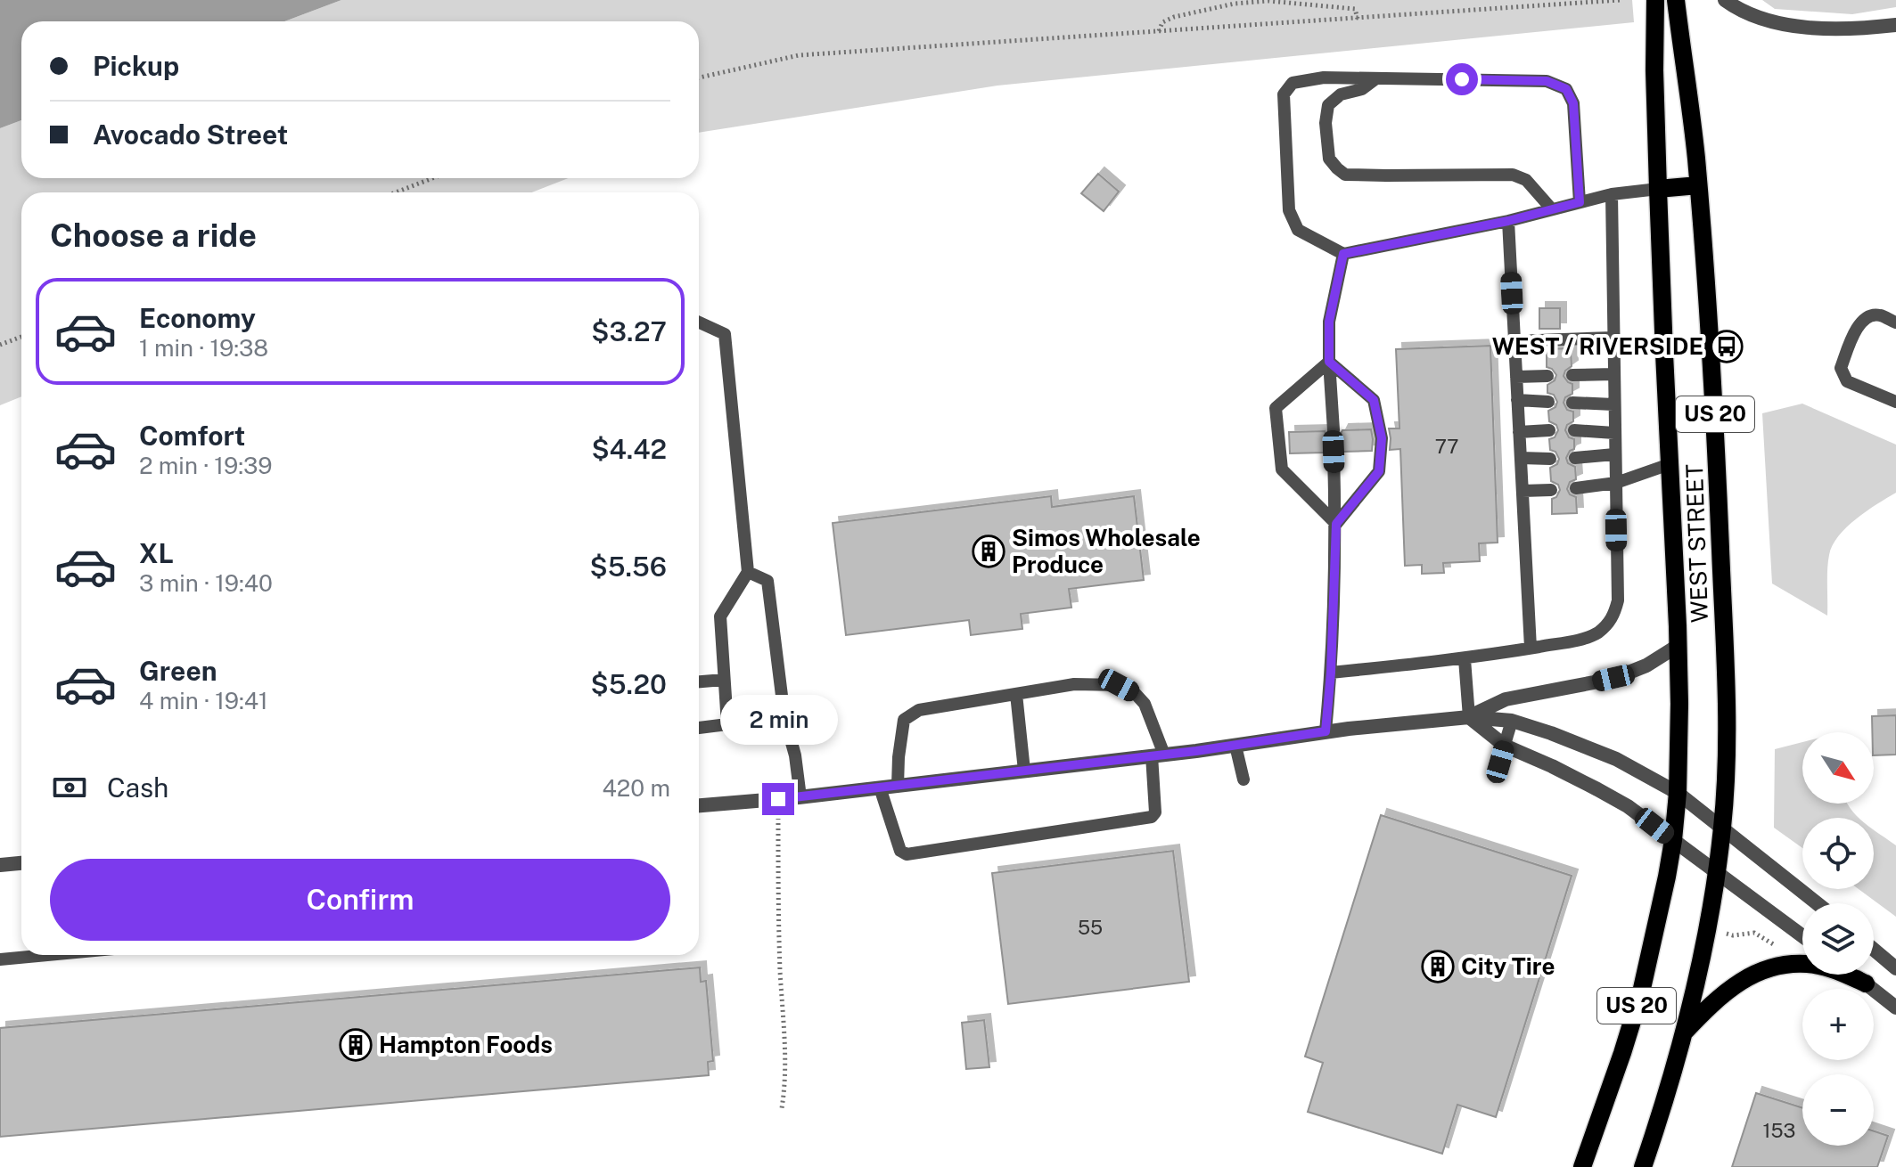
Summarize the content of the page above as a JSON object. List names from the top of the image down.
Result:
{
  "streets": {
    "main road": ["US 20", "WEST STREET"]
  },
  "crossings": [
    ["US 20", "WEST STREET"]
  ],
  "places": {
    "bus stop": ["WEST / RIVERSIDE"],
    "building": ["Simos Wholesale Produce", "City Tire", "Hampton Foods"]
  },
  "house_numbers": ["77", "55", "153"],
  "north": "bottom right",
  "page": {
    "banner": ["Pickup", "Avocado Street"],
    "heading": "Choose a ride",
    "list": [
      {
        "name": "Economy",
        "note": "1 min · 19:38",
        "value": "$3.27"
      },
      {
        "name": "Comfort",
        "note": "2 min · 19:39",
        "value": "$4.42"
      },
      {
        "name": "XL",
        "note": "3 min · 19:40",
        "value": "$5.56"
      },
      {
        "name": "Green",
        "note": "4 min · 19:41",
        "value": "$5.20"
      }
    ],
    "bubble": "2 min",
    "map_buttons": ["+", "−"],
    "pay": ["Cash", "420 m"],
    "buttons": "Confirm"
  }
}
